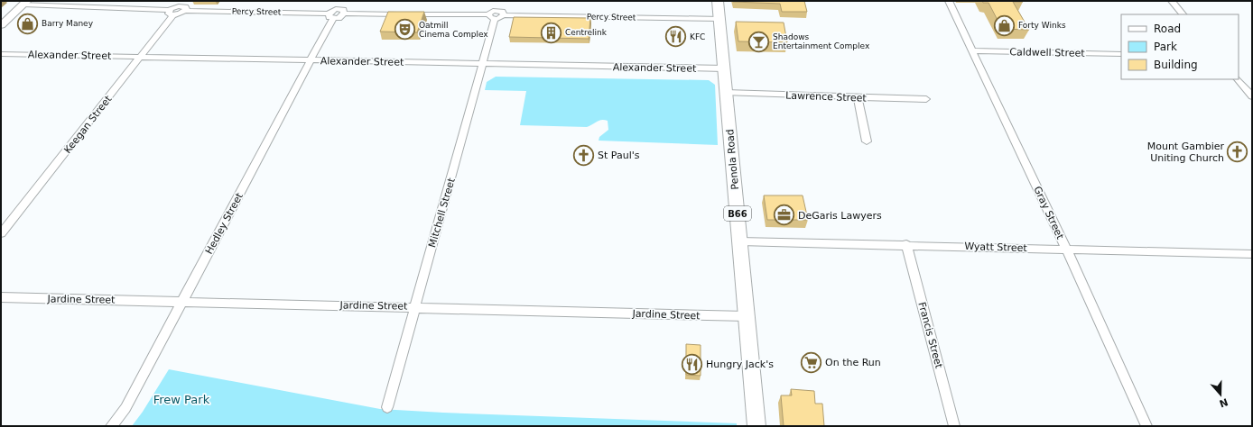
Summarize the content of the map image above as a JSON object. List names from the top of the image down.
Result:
{
  "streets": {
    "main road": ["Penola Road", "B66"],
    "street": [
      "Percy Street",
      "Caldwell Street",
      "Alexander Street",
      "Lawrence Street",
      "Keegan Street",
      "Mitchell Street",
      "Gray Street",
      "Hedley Street",
      "Wyatt Street",
      "Jardine Street",
      "Francis Street"
    ]
  },
  "crossings": [
    ["Percy Street", "Penola Road"],
    ["Percy Street", "Mitchell Street"],
    ["Percy Street", "Hedley Street"],
    ["Caldwell Street", "Gray Street"],
    ["Alexander Street", "Keegan Street"],
    ["Alexander Street", "Penola Road"],
    ["Alexander Street", "Mitchell Street"],
    ["Alexander Street", "Hedley Street"],
    ["Lawrence Street", "Penola Road"],
    ["Penola Road", "Wyatt Street"],
    ["Penola Road", "Jardine Street"],
    ["Mitchell Street", "Jardine Street"],
    ["Gray Street", "Wyatt Street"],
    ["Hedley Street", "Jardine Street"],
    ["Wyatt Street", "Francis Street"]
  ],
  "parks": ["Frew Park"],
  "places": {
    "shop": ["Barry Maney", "Forty Winks"],
    "theatre": ["Oatmill Cinema Complex"],
    "building": ["Centrelink"],
    "restaurant": ["KFC", "Hungry Jack's"],
    "bar": ["Shadows Entertainment Complex"],
    "church": ["Mount Gambier Uniting Church", "St Paul's"],
    "office": ["DeGaris Lawyers"],
    "supermarket": ["On the Run"]
  },
  "legend": ["Road", "Park", "Building"],
  "north": "bottom"
}
